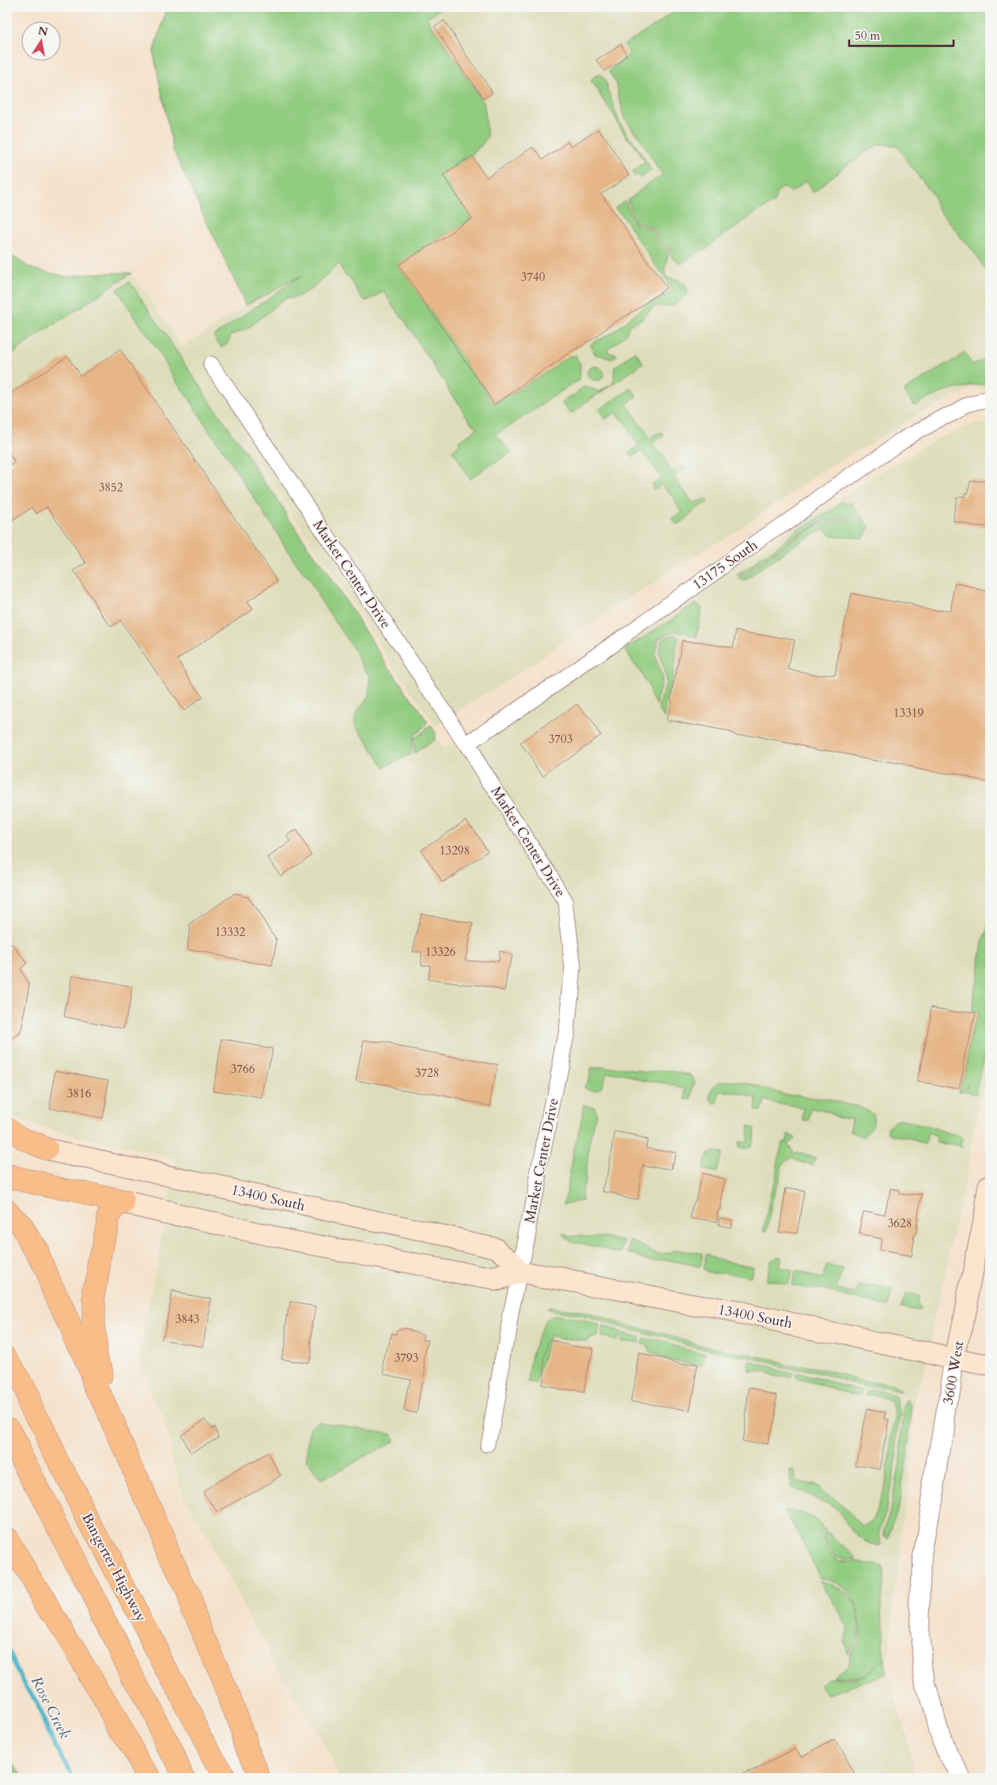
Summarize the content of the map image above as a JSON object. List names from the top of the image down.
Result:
{
  "streets": {
    "main road": ["13400 South", "3600 West", "Bangerter Highway"],
    "street": ["13175 South", "Market Center Drive"]
  },
  "crossings": [
    ["13175 South", "Market Center Drive"],
    ["Market Center Drive", "13400 South"],
    ["13400 South", "3600 West"]
  ],
  "water": ["Rose Creek"],
  "house_numbers": [
    "3740",
    "3852",
    "13319",
    "3703",
    "13298",
    "13332",
    "13326",
    "3766",
    "3728",
    "3816",
    "3628",
    "3843",
    "3793"
  ],
  "scale_bar": "50 m",
  "north": "top"
}
